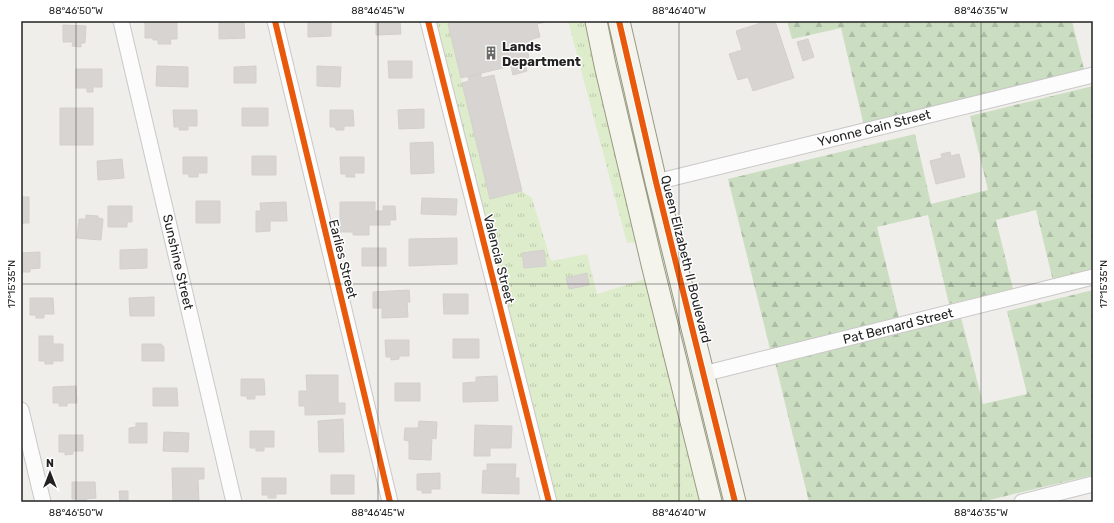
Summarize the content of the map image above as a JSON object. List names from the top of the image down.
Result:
{
  "streets": {
    "street": [
      "Yvonne Cain Street",
      "Earlies Street",
      "Valencia Street",
      "Queen Elizabeth II Boulevard",
      "Sunshine Street",
      "Pat Bernard Street"
    ]
  },
  "crossings": [
    ["Yvonne Cain Street", "Queen Elizabeth II Boulevard"],
    ["Queen Elizabeth II Boulevard", "Pat Bernard Street"]
  ],
  "places": {
    "building": ["Lands Department"]
  },
  "north": "top",
  "coordinates": [
    "88°46'50\"W",
    "88°46'45\"W",
    "88°46'40\"W",
    "88°46'35\"W",
    "17°15'35\"N"
  ]
}
